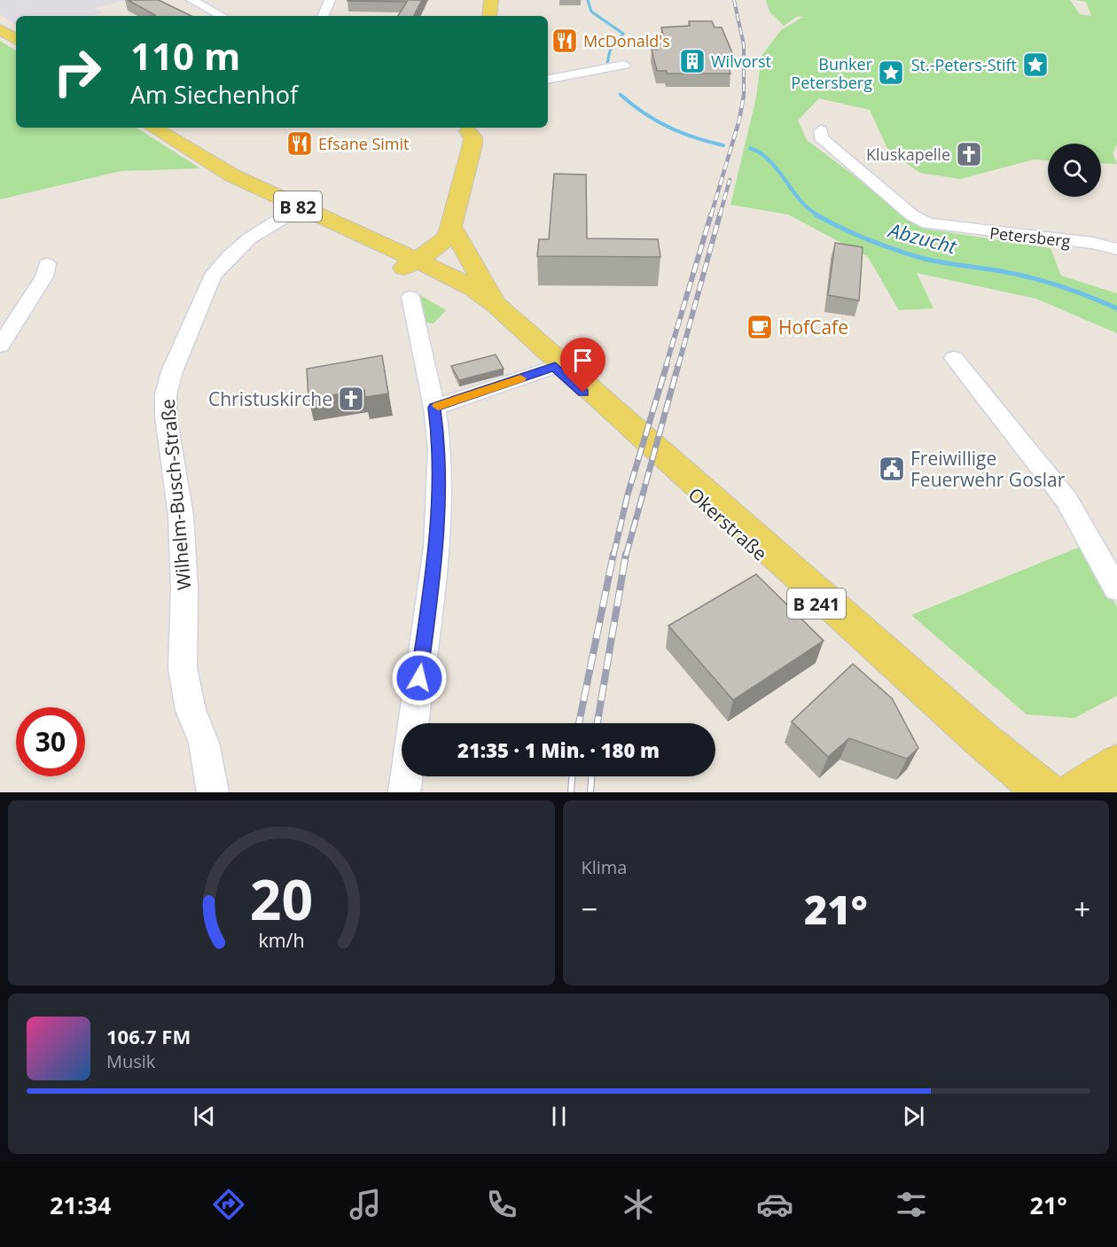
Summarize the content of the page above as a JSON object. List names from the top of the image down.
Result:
{
  "streets": {
    "main road": ["B 82", "Okerstraße", "B 241"],
    "street": ["Petersberg", "Wilhelm-Busch-Straße"]
  },
  "crossings": [
    ["B 82", "Wilhelm-Busch-Straße"],
    ["B 82", "Okerstraße"]
  ],
  "water": ["Abzucht"],
  "places": {
    "restaurant": ["McDonald's", "Efsane Simit"],
    "building": ["Wilvorst"],
    "place": ["St.-Peters-Stift", "Bunker Petersberg"],
    "church": ["Kluskapelle", "Christuskirche"],
    "cafe": ["HofCafe"],
    "public building": ["Freiwillige Feuerwehr Goslar"]
  },
  "page": {
    "turn": ["110 m", "Am Siechenhof"],
    "limit": "30",
    "trip": "21:35 · 1 Min. · 180 m",
    "tile": "Klima",
    "heat": ["−", "21°", "+"],
    "song": ["106.7 FM", "Musik"],
    "tabs": ["21:34", "21°"],
    "gauge": ["20", "km/h"]
  }
}
